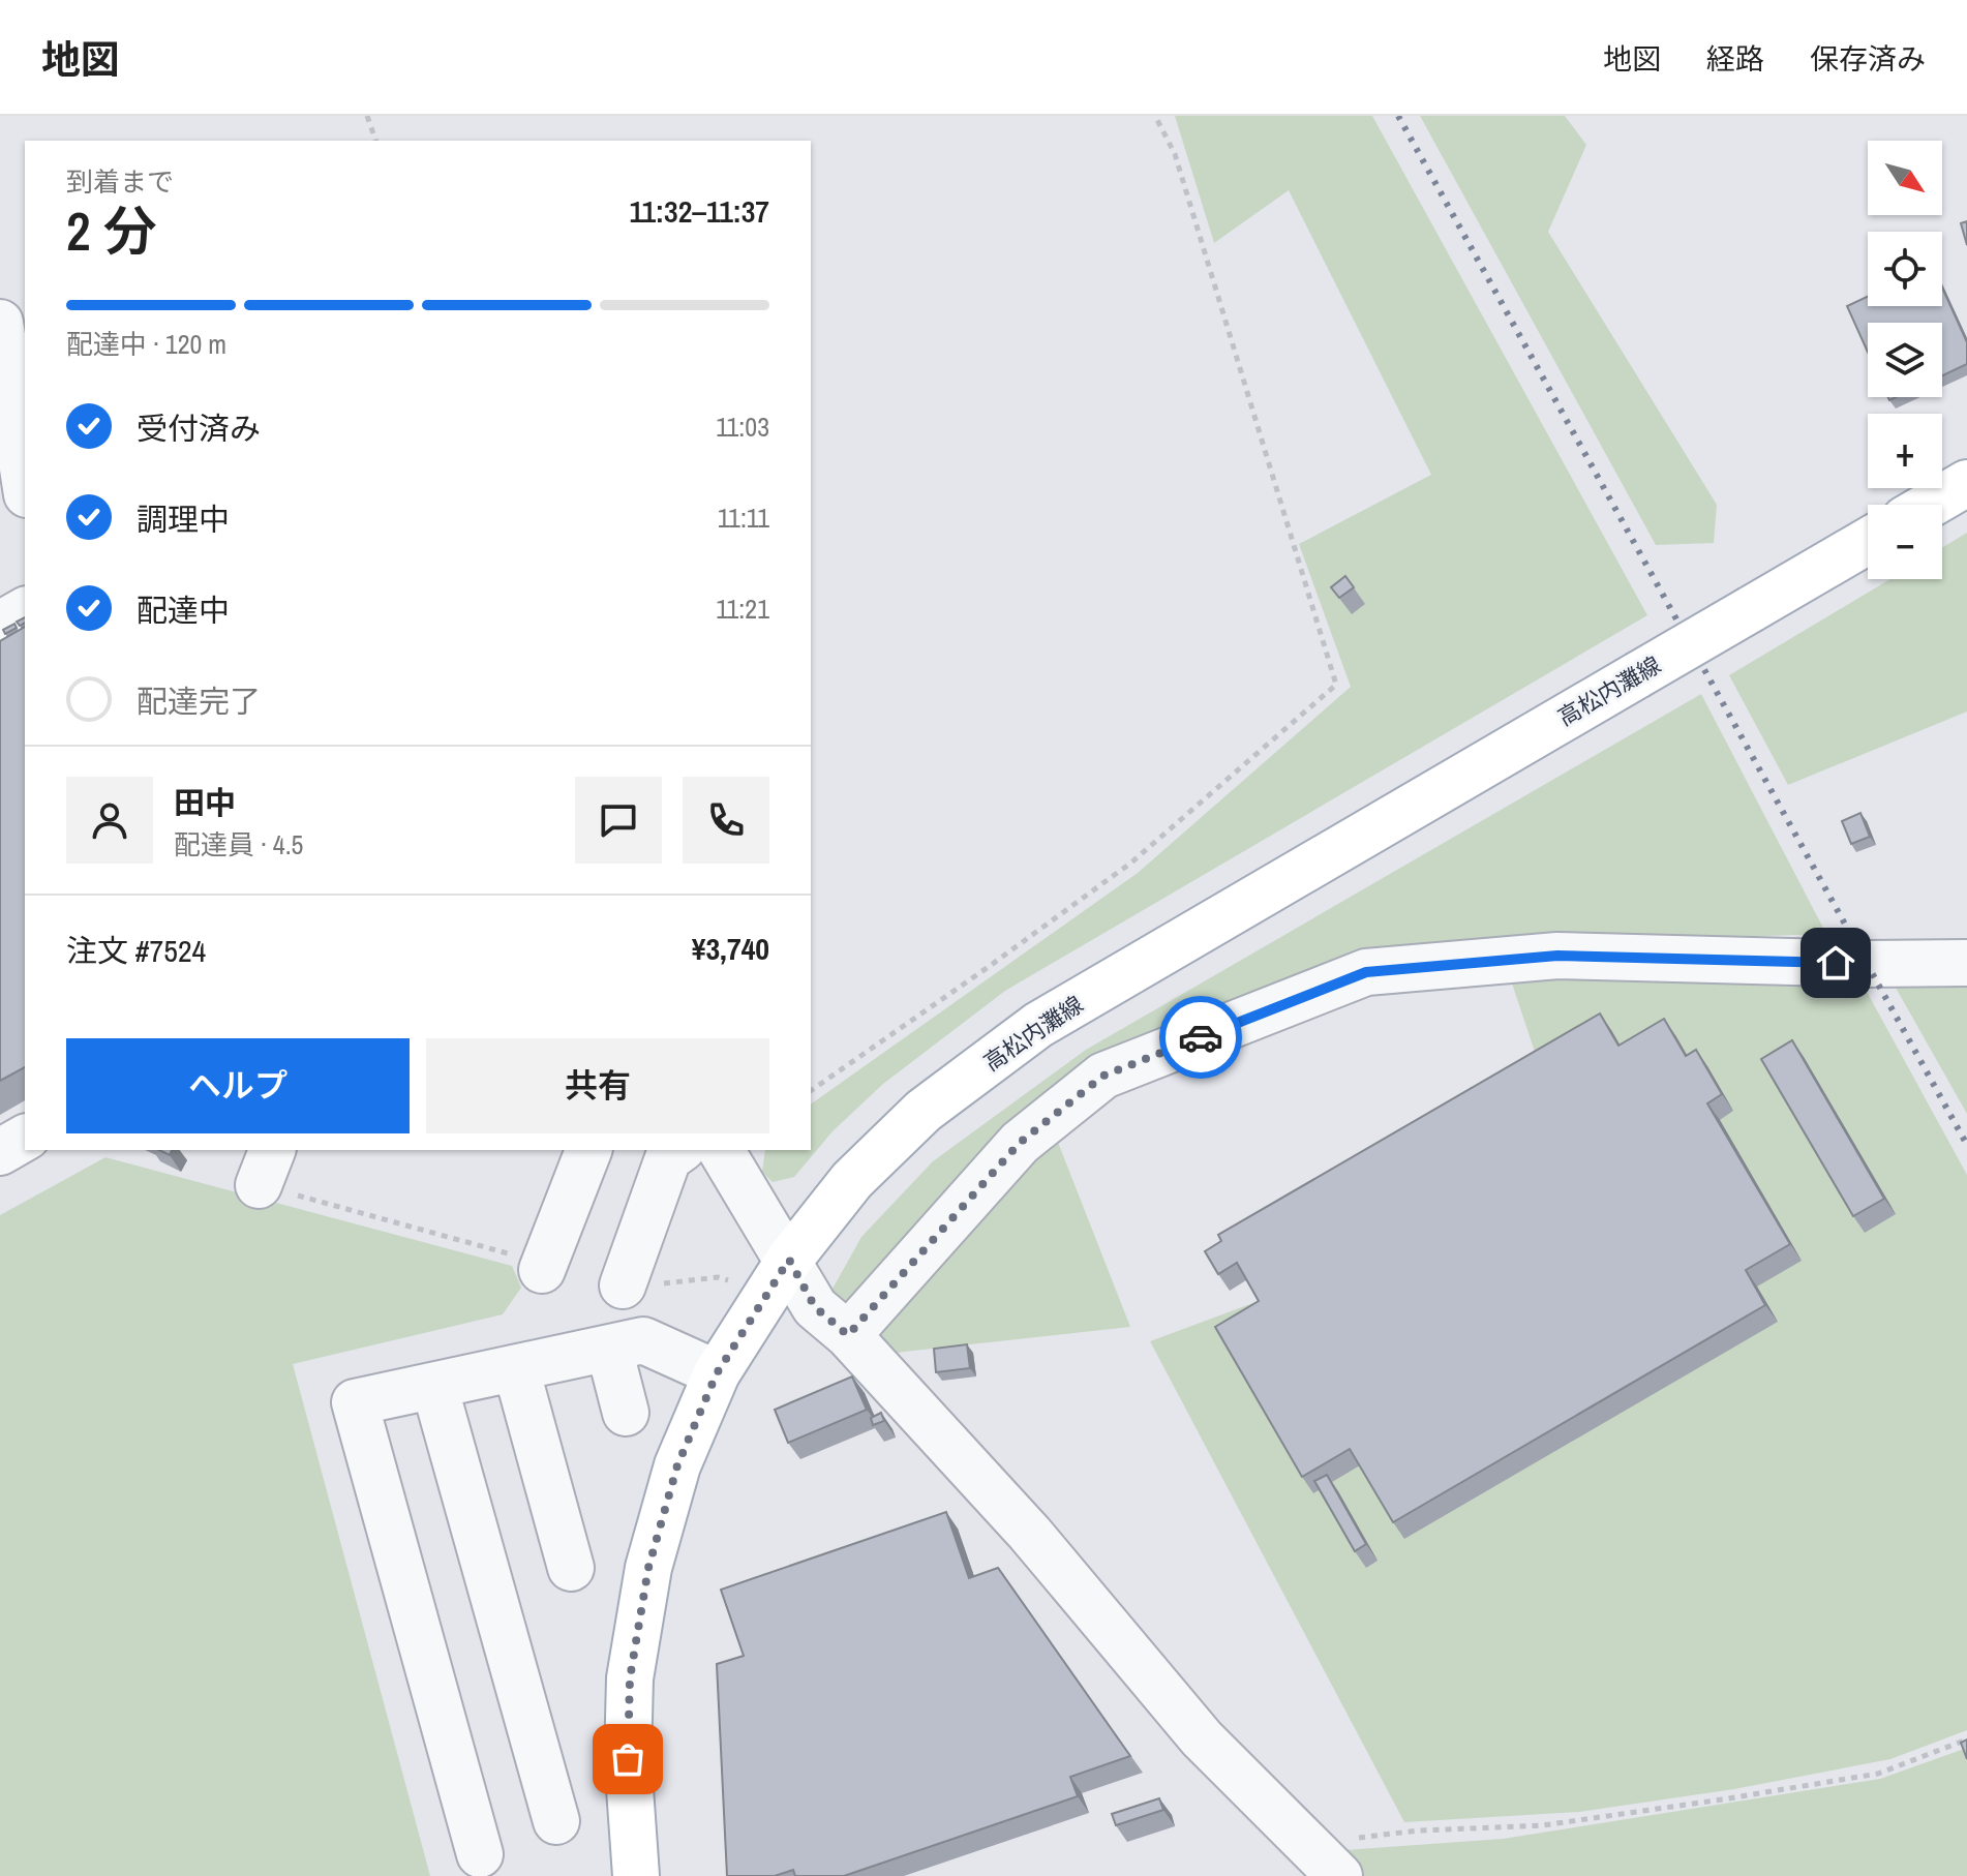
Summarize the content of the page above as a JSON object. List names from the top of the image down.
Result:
{
  "streets": {
    "main road": ["高松内灘線"]
  },
  "north": "bottom right",
  "page": {
    "header": "地図",
    "nav": ["地図", "経路", "保存済み"],
    "map_buttons": ["+", "−"],
    "heading": ["2 分", "到着まで", "11:32–11:37"],
    "panel": [
      "田中",
      "配達員 · 4.5",
      "注文 #7524",
      "¥3,740"
    ],
    "bar": "配達中 · 120 m",
    "list": [
      ["受付済み", "11:03"],
      ["調理中", "11:11"],
      ["配達中", "11:21"],
      "配達完了"
    ],
    "buttons": ["ヘルプ", "共有"]
  }
}
